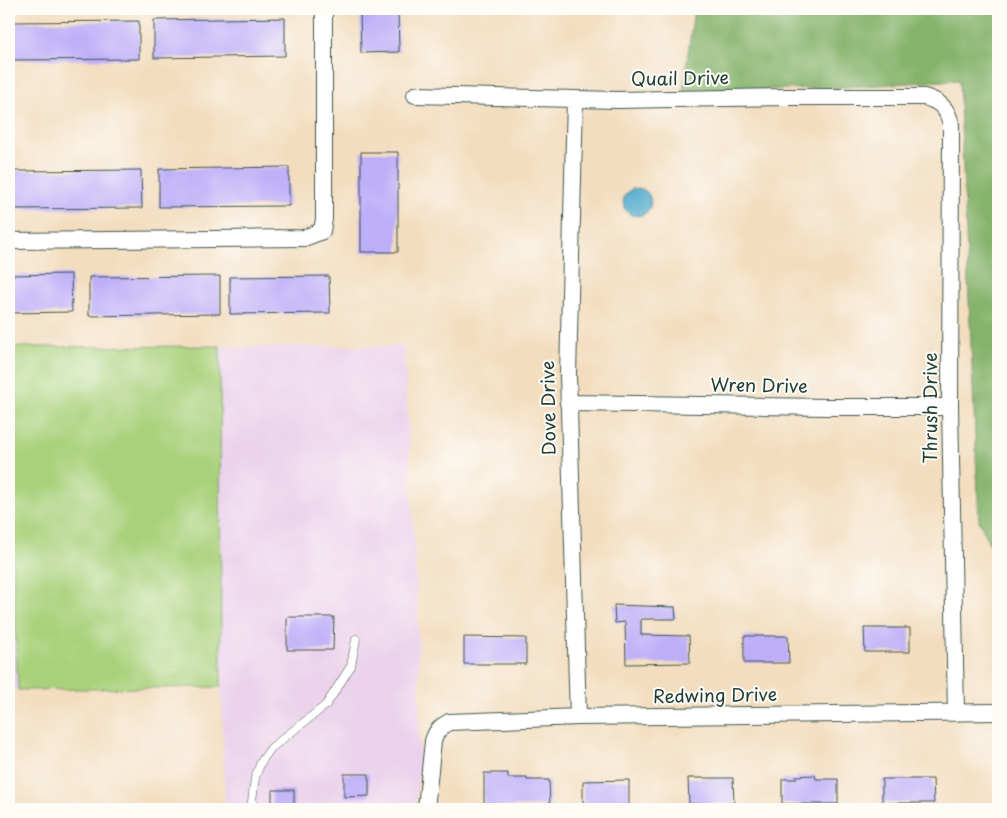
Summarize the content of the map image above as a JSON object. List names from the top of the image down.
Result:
{
  "streets": {
    "street": [
      "Quail Drive",
      "Wren Drive",
      "Dove Drive",
      "Thrush Drive",
      "Redwing Drive"
    ]
  },
  "crossings": [
    ["Quail Drive", "Dove Drive"],
    ["Quail Drive", "Thrush Drive"],
    ["Wren Drive", "Dove Drive"],
    ["Wren Drive", "Thrush Drive"],
    ["Dove Drive", "Redwing Drive"],
    ["Thrush Drive", "Redwing Drive"]
  ]
}
